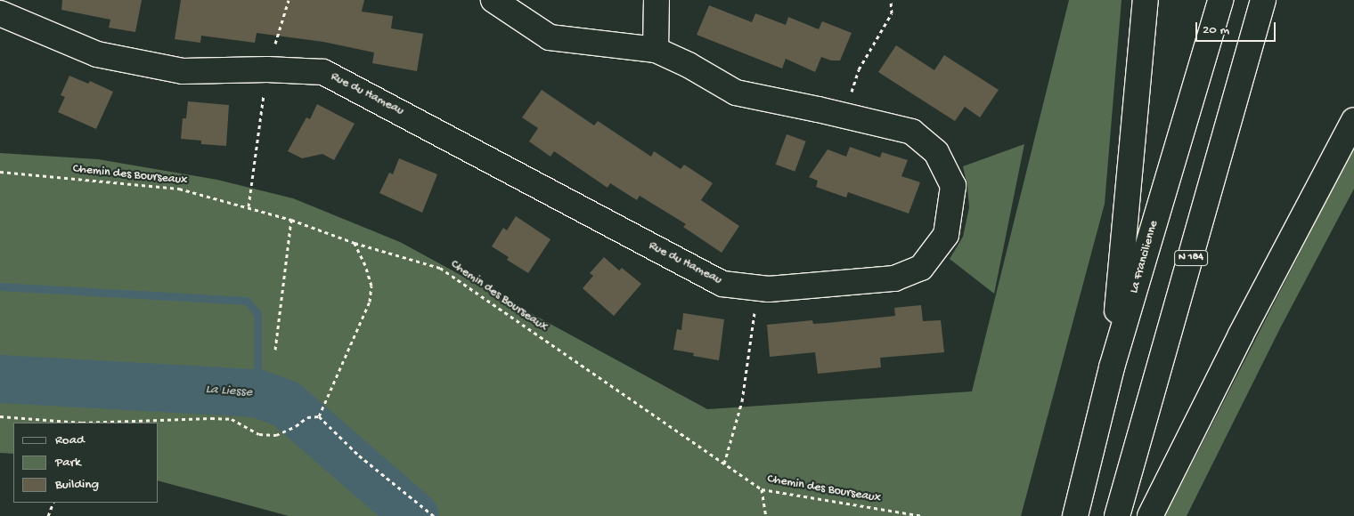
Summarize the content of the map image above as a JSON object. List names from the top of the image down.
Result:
{
  "streets": {
    "main road": ["Rue du Hameau", "La Francilienne", "N 184"],
    "path": ["Chemin des Bourseaux"]
  },
  "water": ["La Liesse"],
  "legend": ["Road", "Park", "Building"],
  "scale_bar": "20 m"
}
